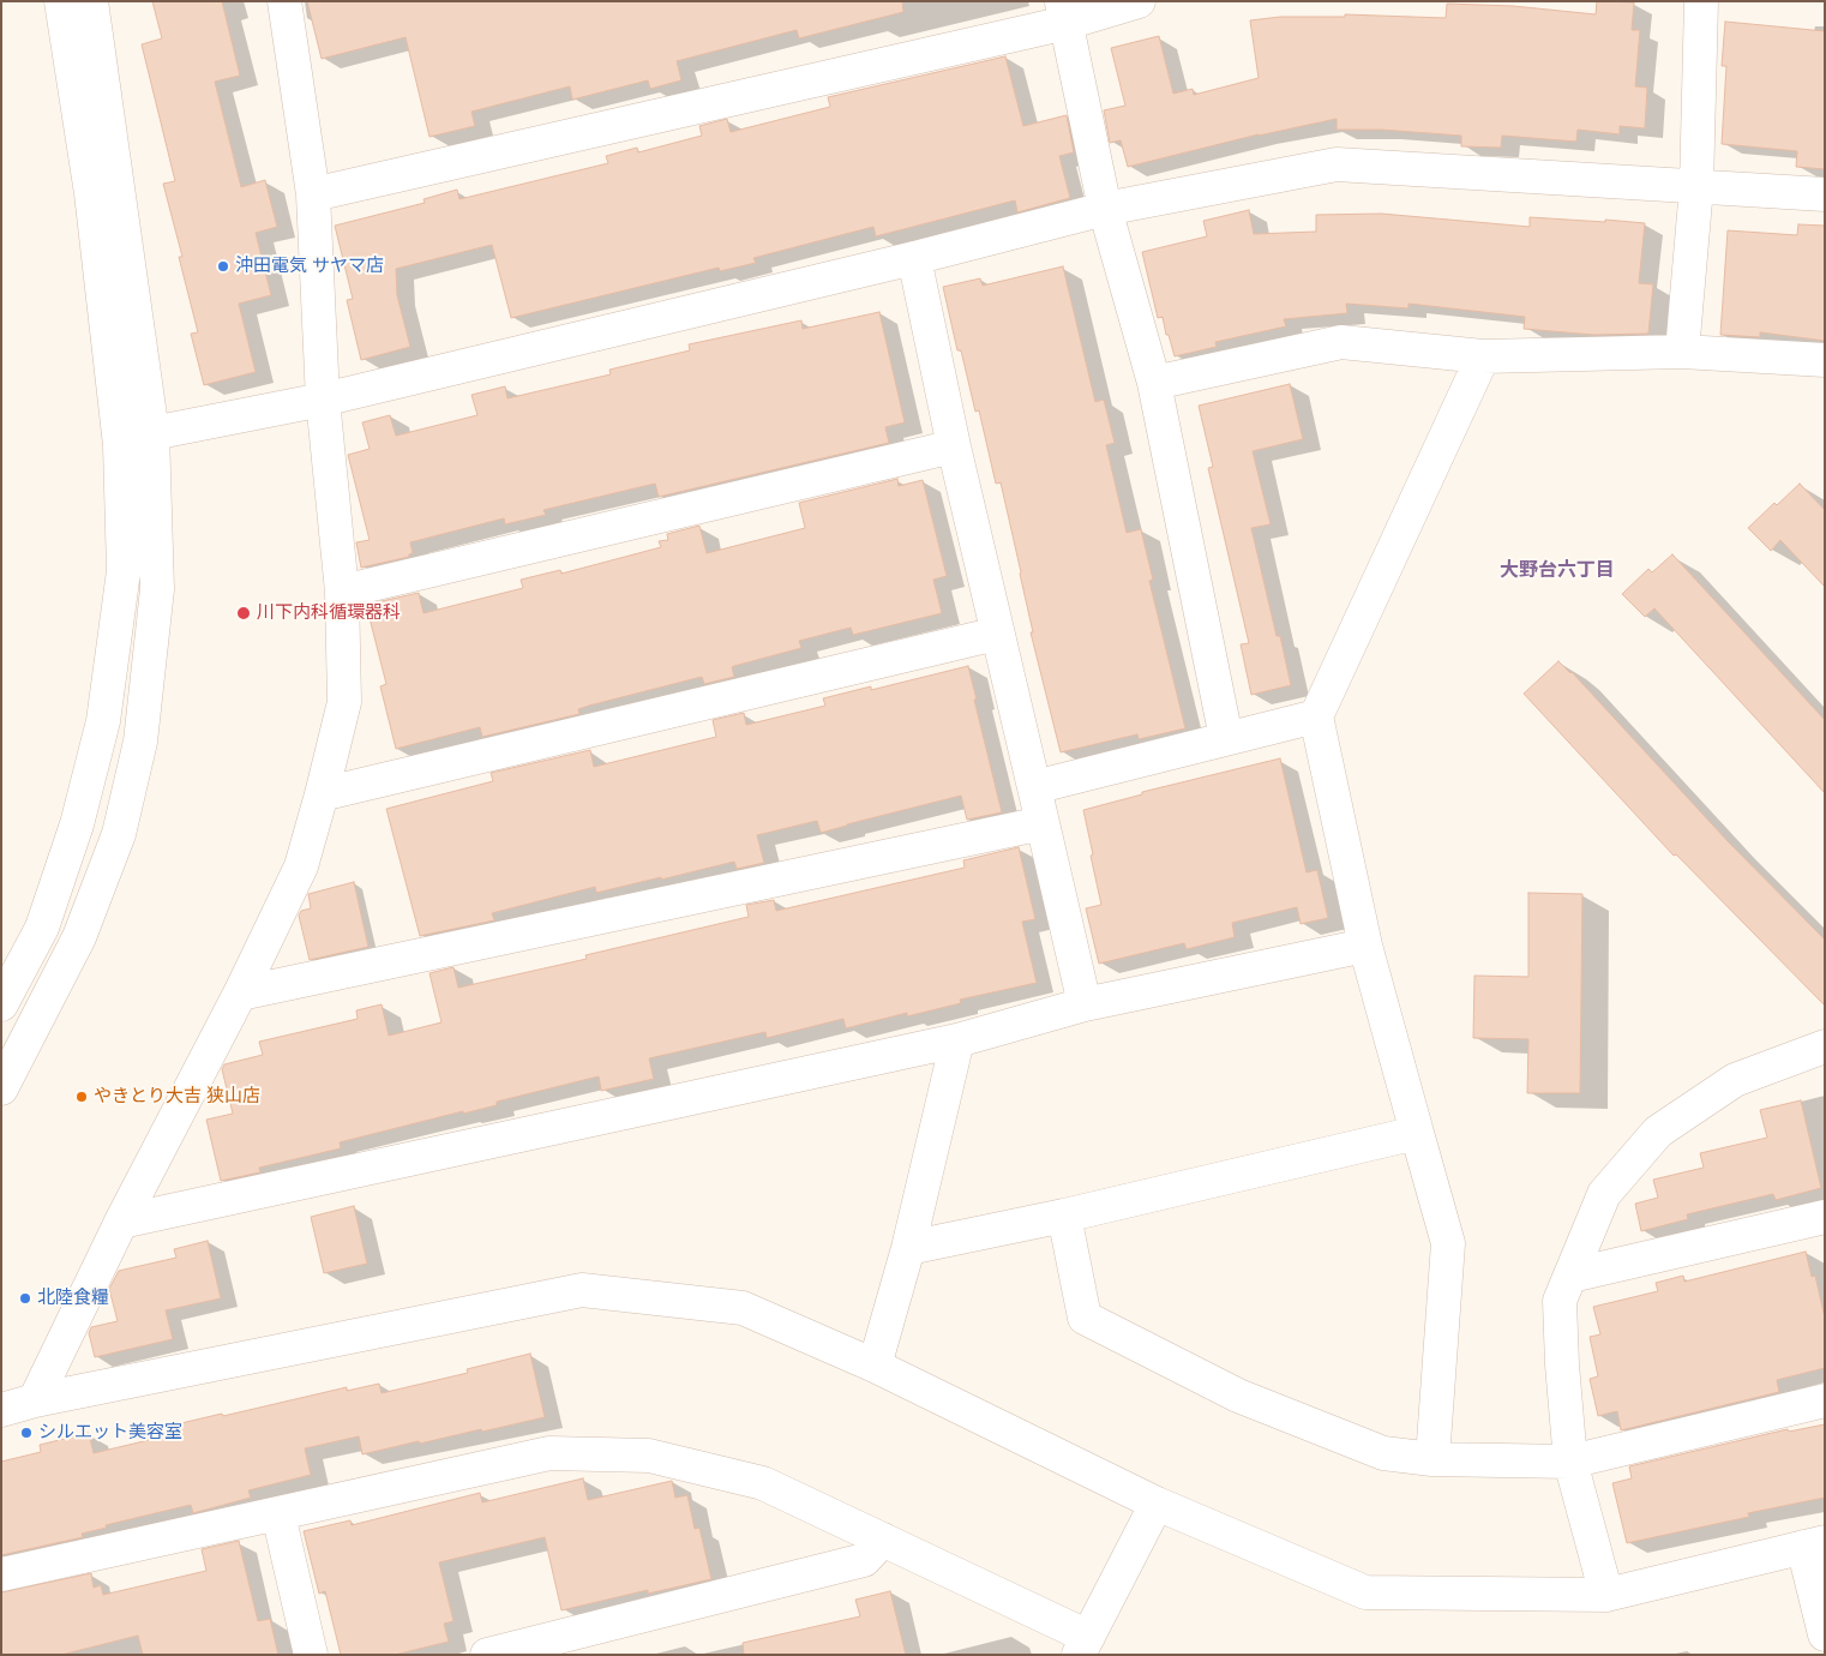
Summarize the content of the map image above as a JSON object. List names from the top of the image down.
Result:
{
  "districts": ["大野台六丁目"],
  "places": [
    "沖田電気 サヤマ店",
    "川下内科循環器科",
    "やきとり大吉 狭山店",
    "北陸食糧",
    "シルエット美容室"
  ]
}
